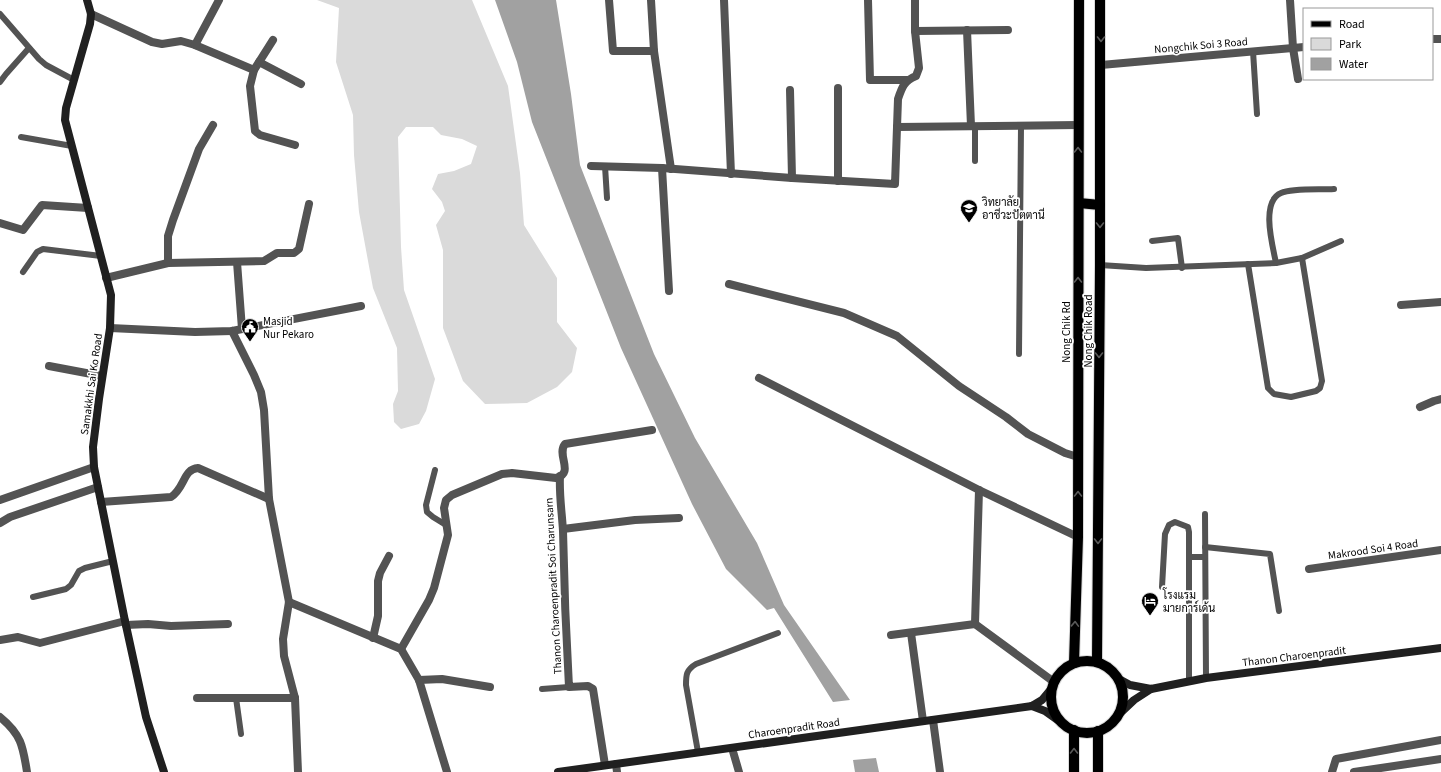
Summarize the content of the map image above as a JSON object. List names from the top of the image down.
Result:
{
  "streets": {
    "main road": ["Nong Chik Road", "Nong Chik Rd"],
    "street": [
      "Nongchik Soi 3 Road",
      "Samakkhi Sai Ko Road",
      "Makrood Soi 4 Road",
      "Thanon Charoenpradit Soi Charunsarn",
      "Thanon Charoenpradit",
      "Charoenpradit Road"
    ]
  },
  "crossings": [
    ["Nongchik Soi 3 Road", "Nong Chik Road"],
    ["Nong Chik Road", "Nong Chik Rd"],
    ["Thanon Charoenpradit Soi Charunsarn", "Charoenpradit Road"]
  ],
  "one_way": ["Nong Chik Road", "Nong Chik Rd"],
  "places": {
    "school or university": ["วิทยาลัย อาชีวะปัตตานี"],
    "public building": ["Masjid Nur Pekaro"],
    "hotel": ["โรงแรม มายการ์เด้น"]
  },
  "legend": ["Road", "Park", "Water"]
}
